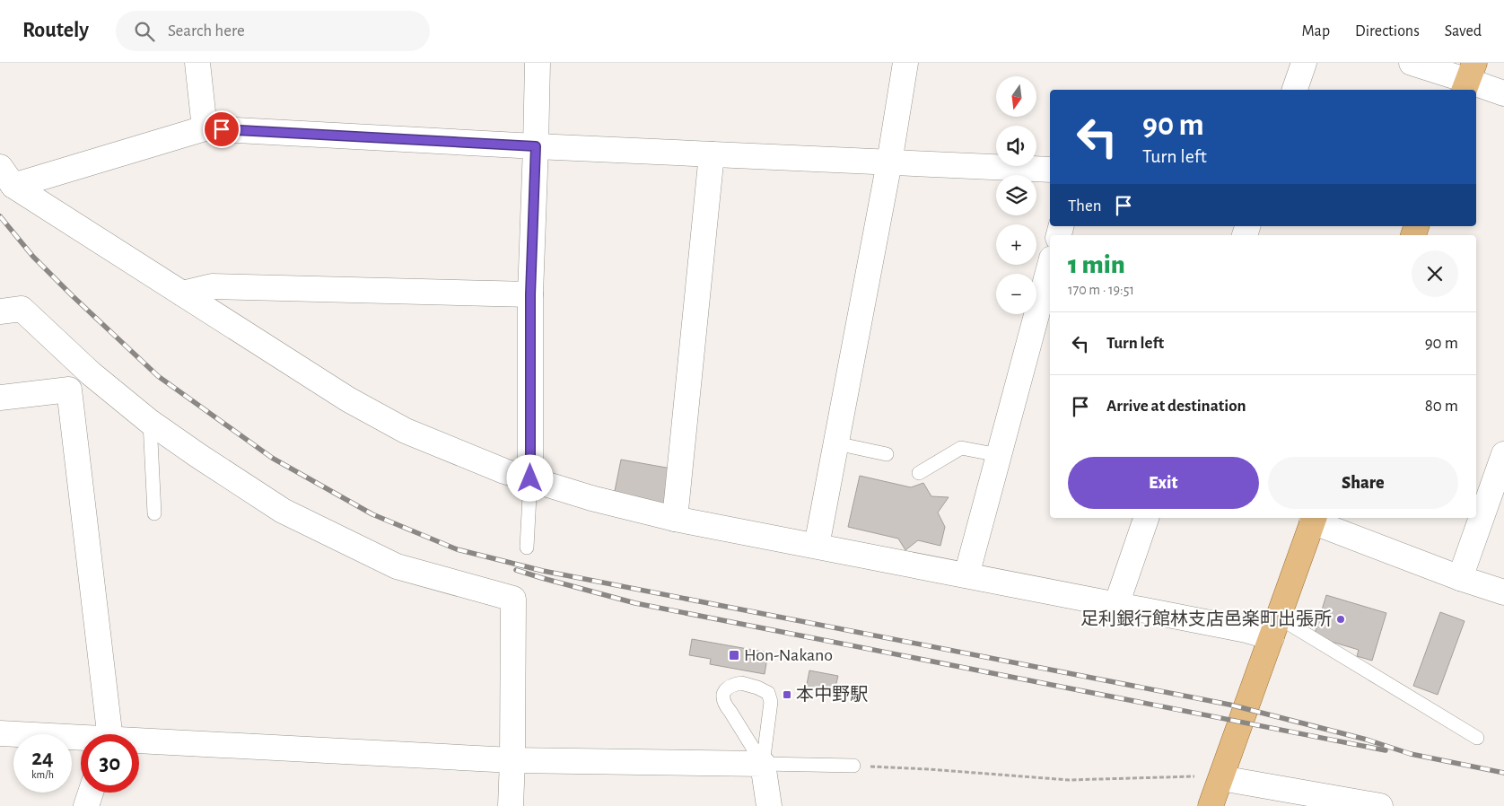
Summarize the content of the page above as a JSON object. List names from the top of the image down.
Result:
{
  "places": {
    "other": ["足利銀行館林支店邑楽町出張所"],
    "transit": ["Hon-Nakano", "本中野駅"]
  },
  "north": "bottom",
  "page": {
    "header": "Routely",
    "search": "Search here",
    "nav": ["Map", "Directions", "Saved"],
    "map_buttons": ["+", "−"],
    "turn": ["90 m", "Turn left"],
    "then": "Then",
    "heading": ["1 min", "170 m · 19:51"],
    "list": [
      {
        "name": "Turn left",
        "value": "90 m"
      },
      {
        "name": "Arrive at destination",
        "value": "80 m"
      }
    ],
    "buttons": ["Exit", "Share"],
    "speed": "24 km/h",
    "limit": "30"
  }
}
